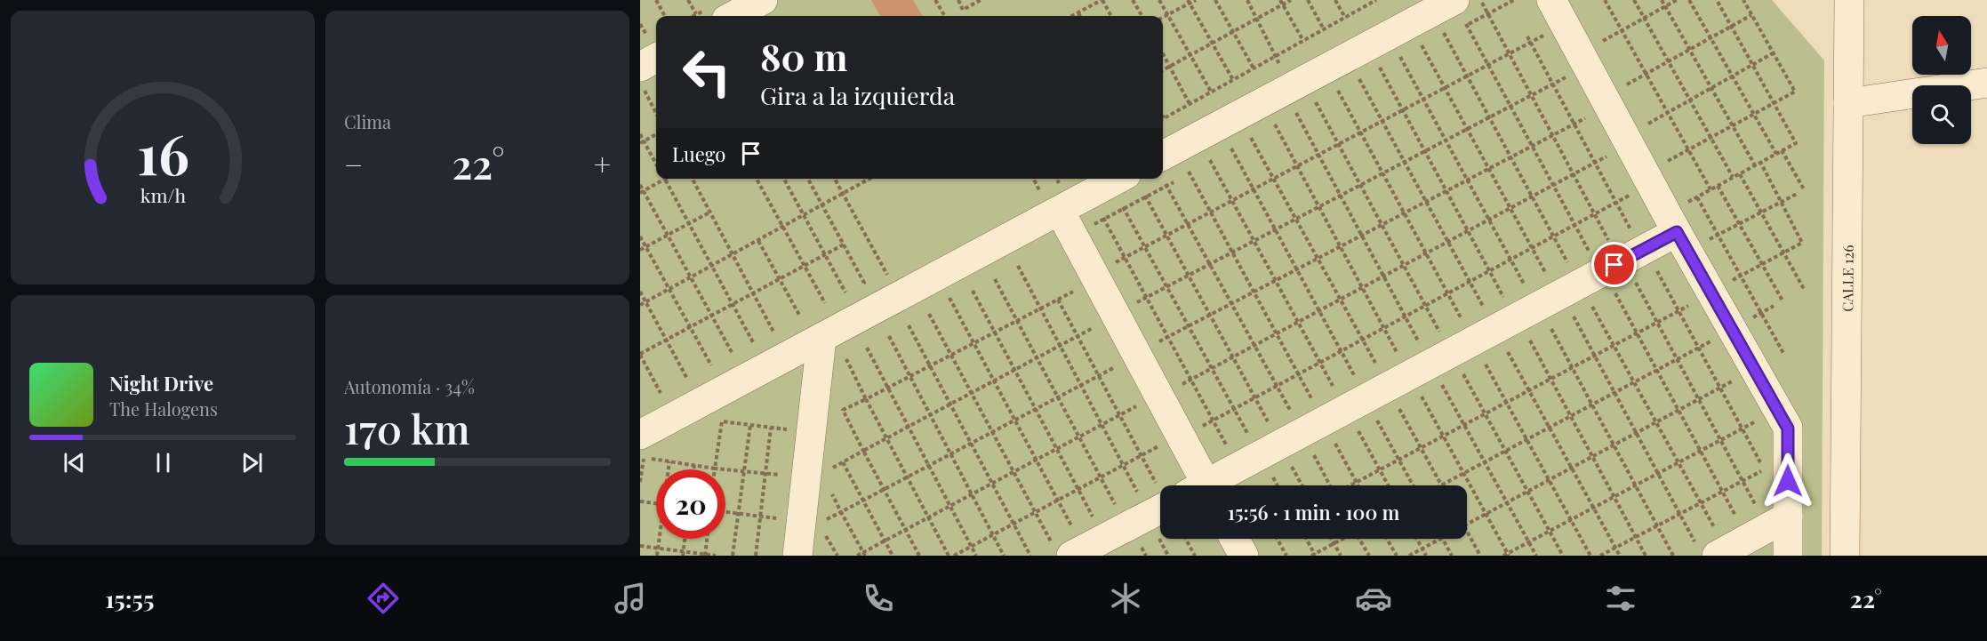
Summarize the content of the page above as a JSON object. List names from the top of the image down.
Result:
{
  "streets": {
    "street": ["CALLE 126"]
  },
  "north": "top",
  "page": {
    "tile": [
      "Clima",
      ["Autonomía · 34%", "170 km"]
    ],
    "turn": ["80 m", "Gira a la izquierda"],
    "then": "Luego",
    "heat": ["−", "22°", "+"],
    "song": ["Night Drive", "The Halogens"],
    "limit": "20",
    "trip": "15:56 · 1 min · 100 m",
    "tabs": ["15:55", "22°"],
    "gauge": ["16", "km/h"]
  }
}
